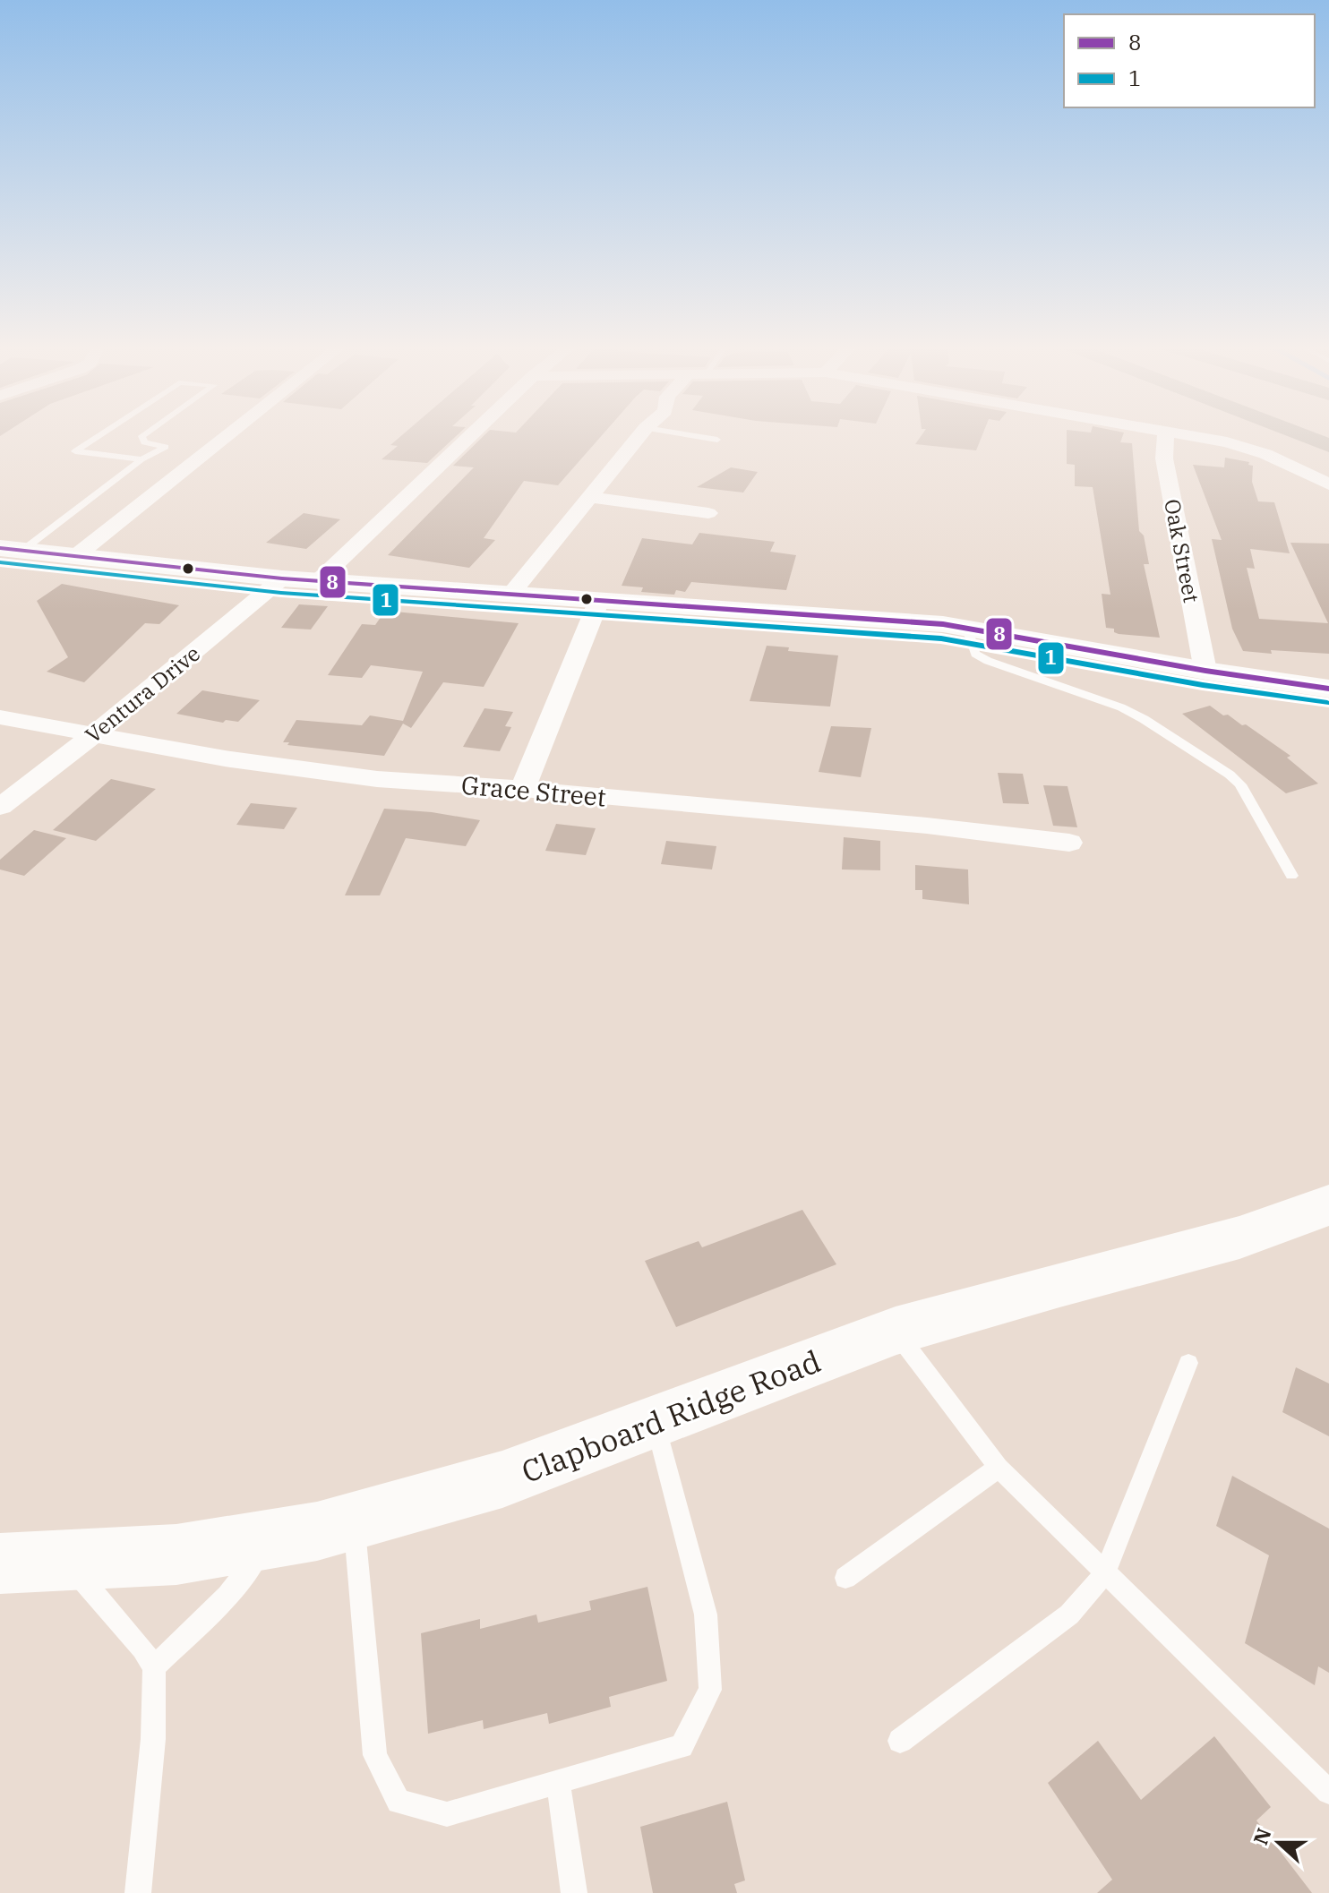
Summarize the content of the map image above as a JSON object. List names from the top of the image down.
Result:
{
  "streets": {
    "street": [
      "Oak Street",
      "Ventura Drive",
      "Grace Street",
      "Clapboard Ridge Road"
    ]
  },
  "crossings": [
    ["Ventura Drive", "Grace Street"]
  ],
  "lines": ["transit line 8", "transit line 1"],
  "legend": ["8", "1"],
  "north": "left"
}
